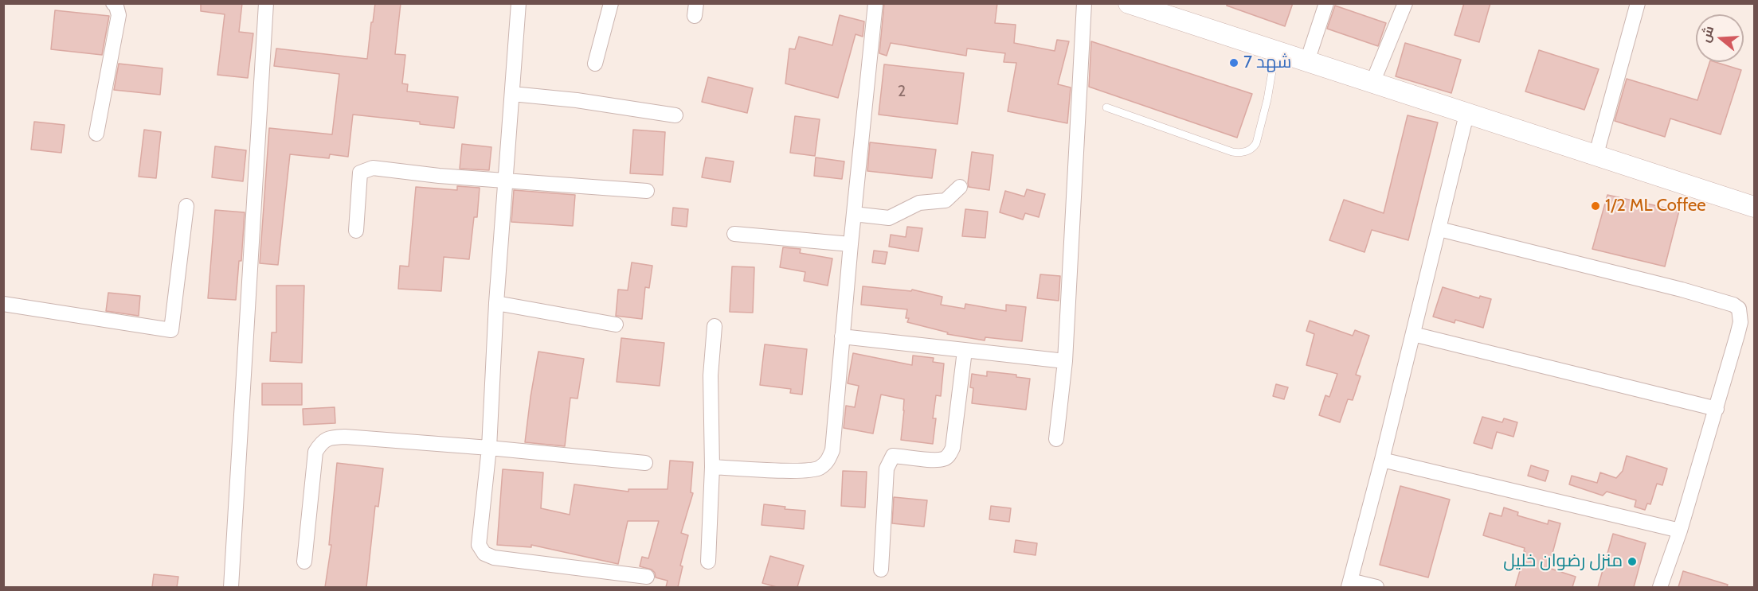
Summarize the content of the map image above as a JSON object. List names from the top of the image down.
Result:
{
  "places": ["شهد 7", "1/2 ML Coffee", "منزل رضوان خليل"],
  "house_numbers": ["2"],
  "north": "left"
}
